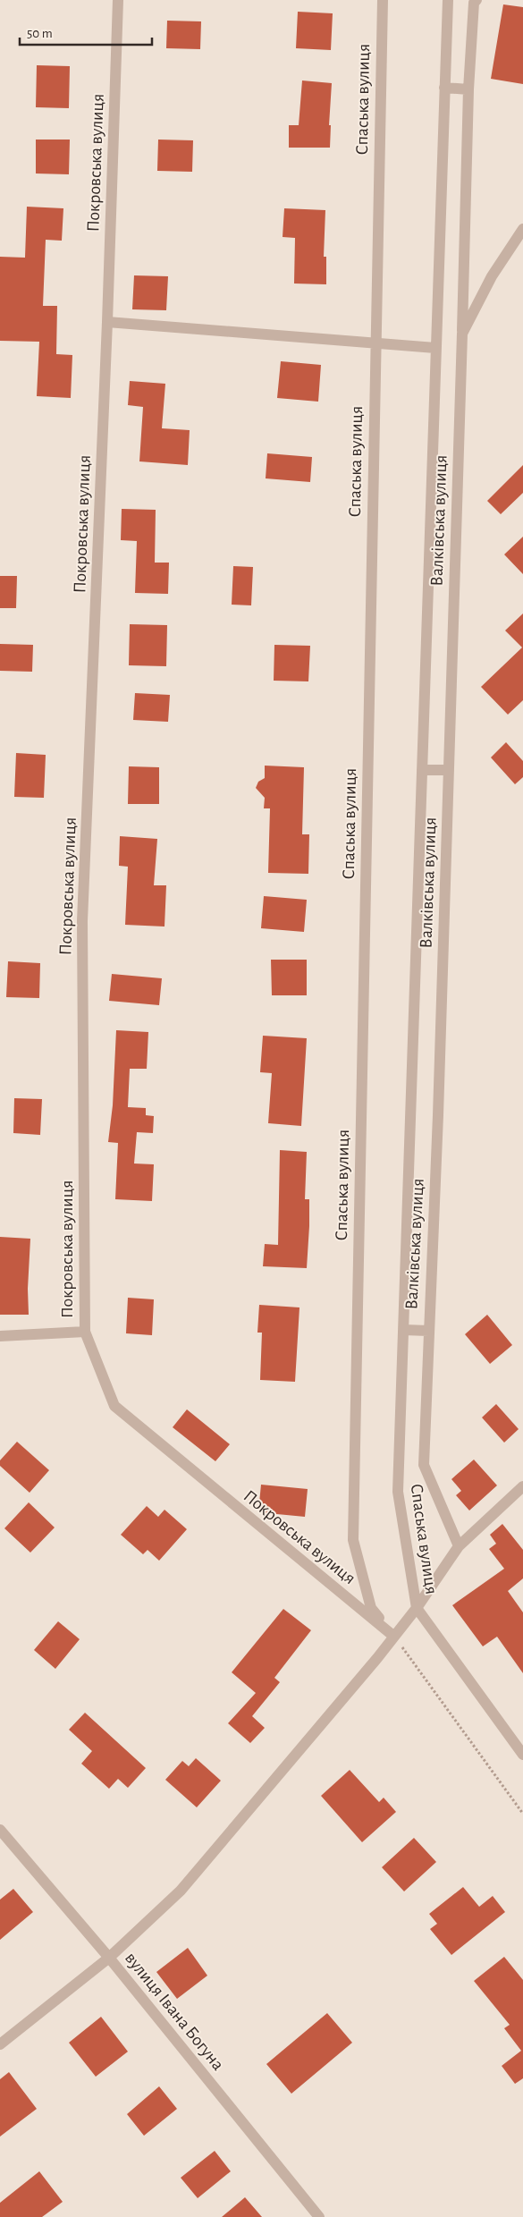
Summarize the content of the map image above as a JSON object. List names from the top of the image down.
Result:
{
  "streets": {
    "street": [
      "Спаська вулиця",
      "Покровська вулиця",
      "Валківська вулиця",
      "вулиця Івана Богуна"
    ]
  },
  "crossings": [
    ["Спаська вулиця", "Покровська вулиця"]
  ],
  "scale_bar": "50 m"
}
